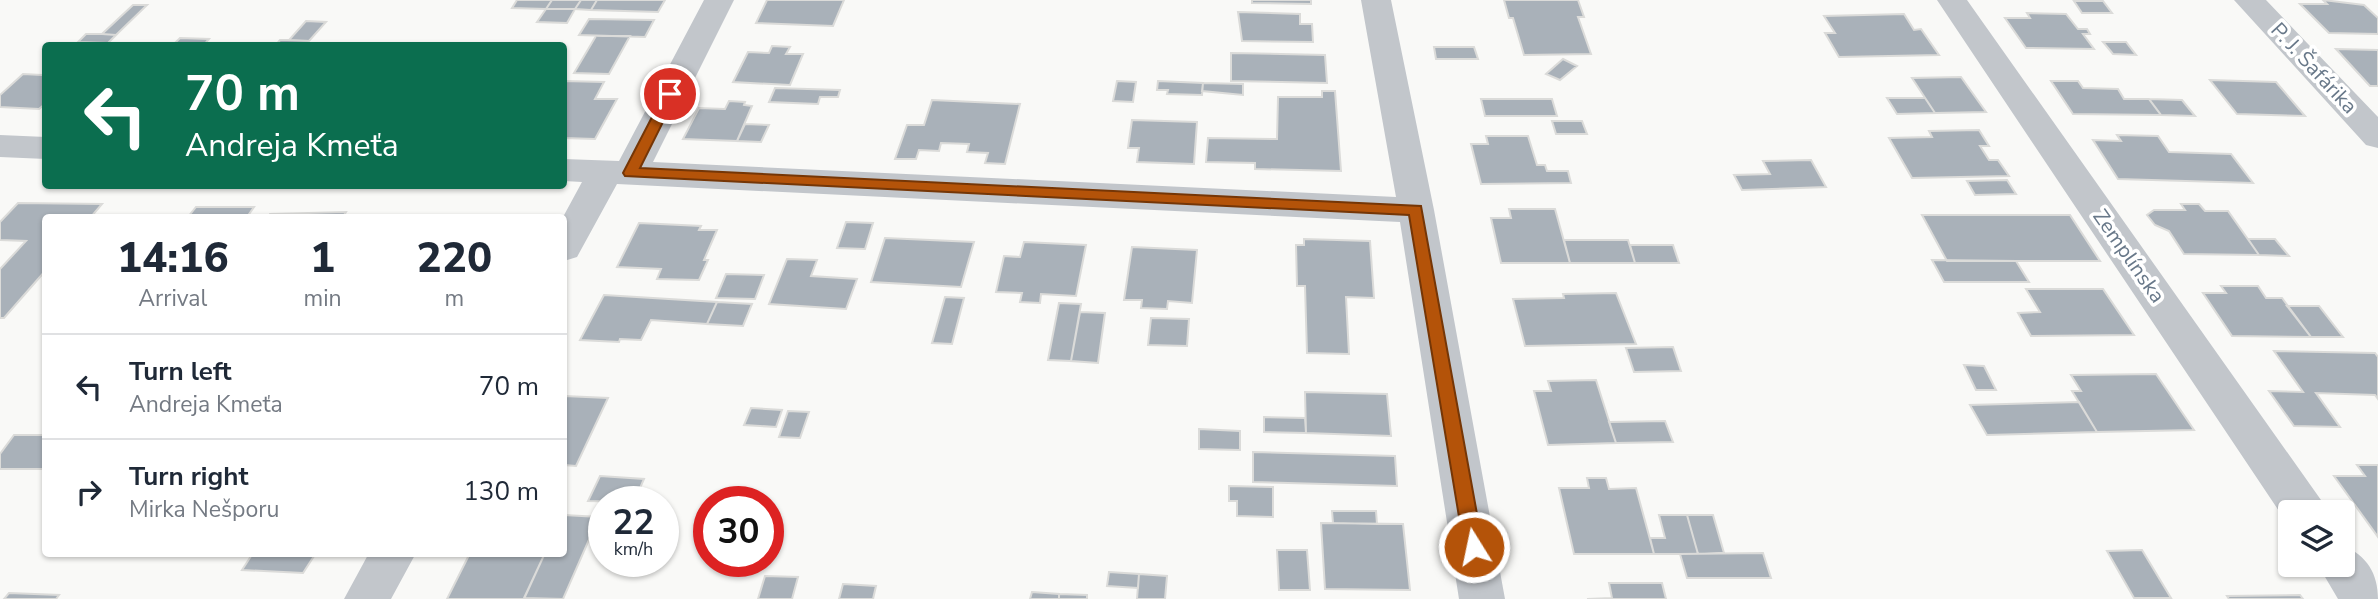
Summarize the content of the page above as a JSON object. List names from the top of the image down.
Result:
{
  "streets": {
    "street": ["P. J. Šafárika", "Zemplínska"]
  },
  "page": {
    "turn": ["70 m", "Andreja Kmeťa"],
    "eta": [
      "14:16",
      "Arrival",
      "1",
      "min",
      "220",
      "m"
    ],
    "list": [
      {
        "name": "Turn left",
        "note": "Andreja Kmeťa",
        "value": "70 m"
      },
      {
        "name": "Turn right",
        "note": "Mirka Nešporu",
        "value": "130 m"
      }
    ],
    "speed": "22 km/h",
    "limit": "30"
  }
}
